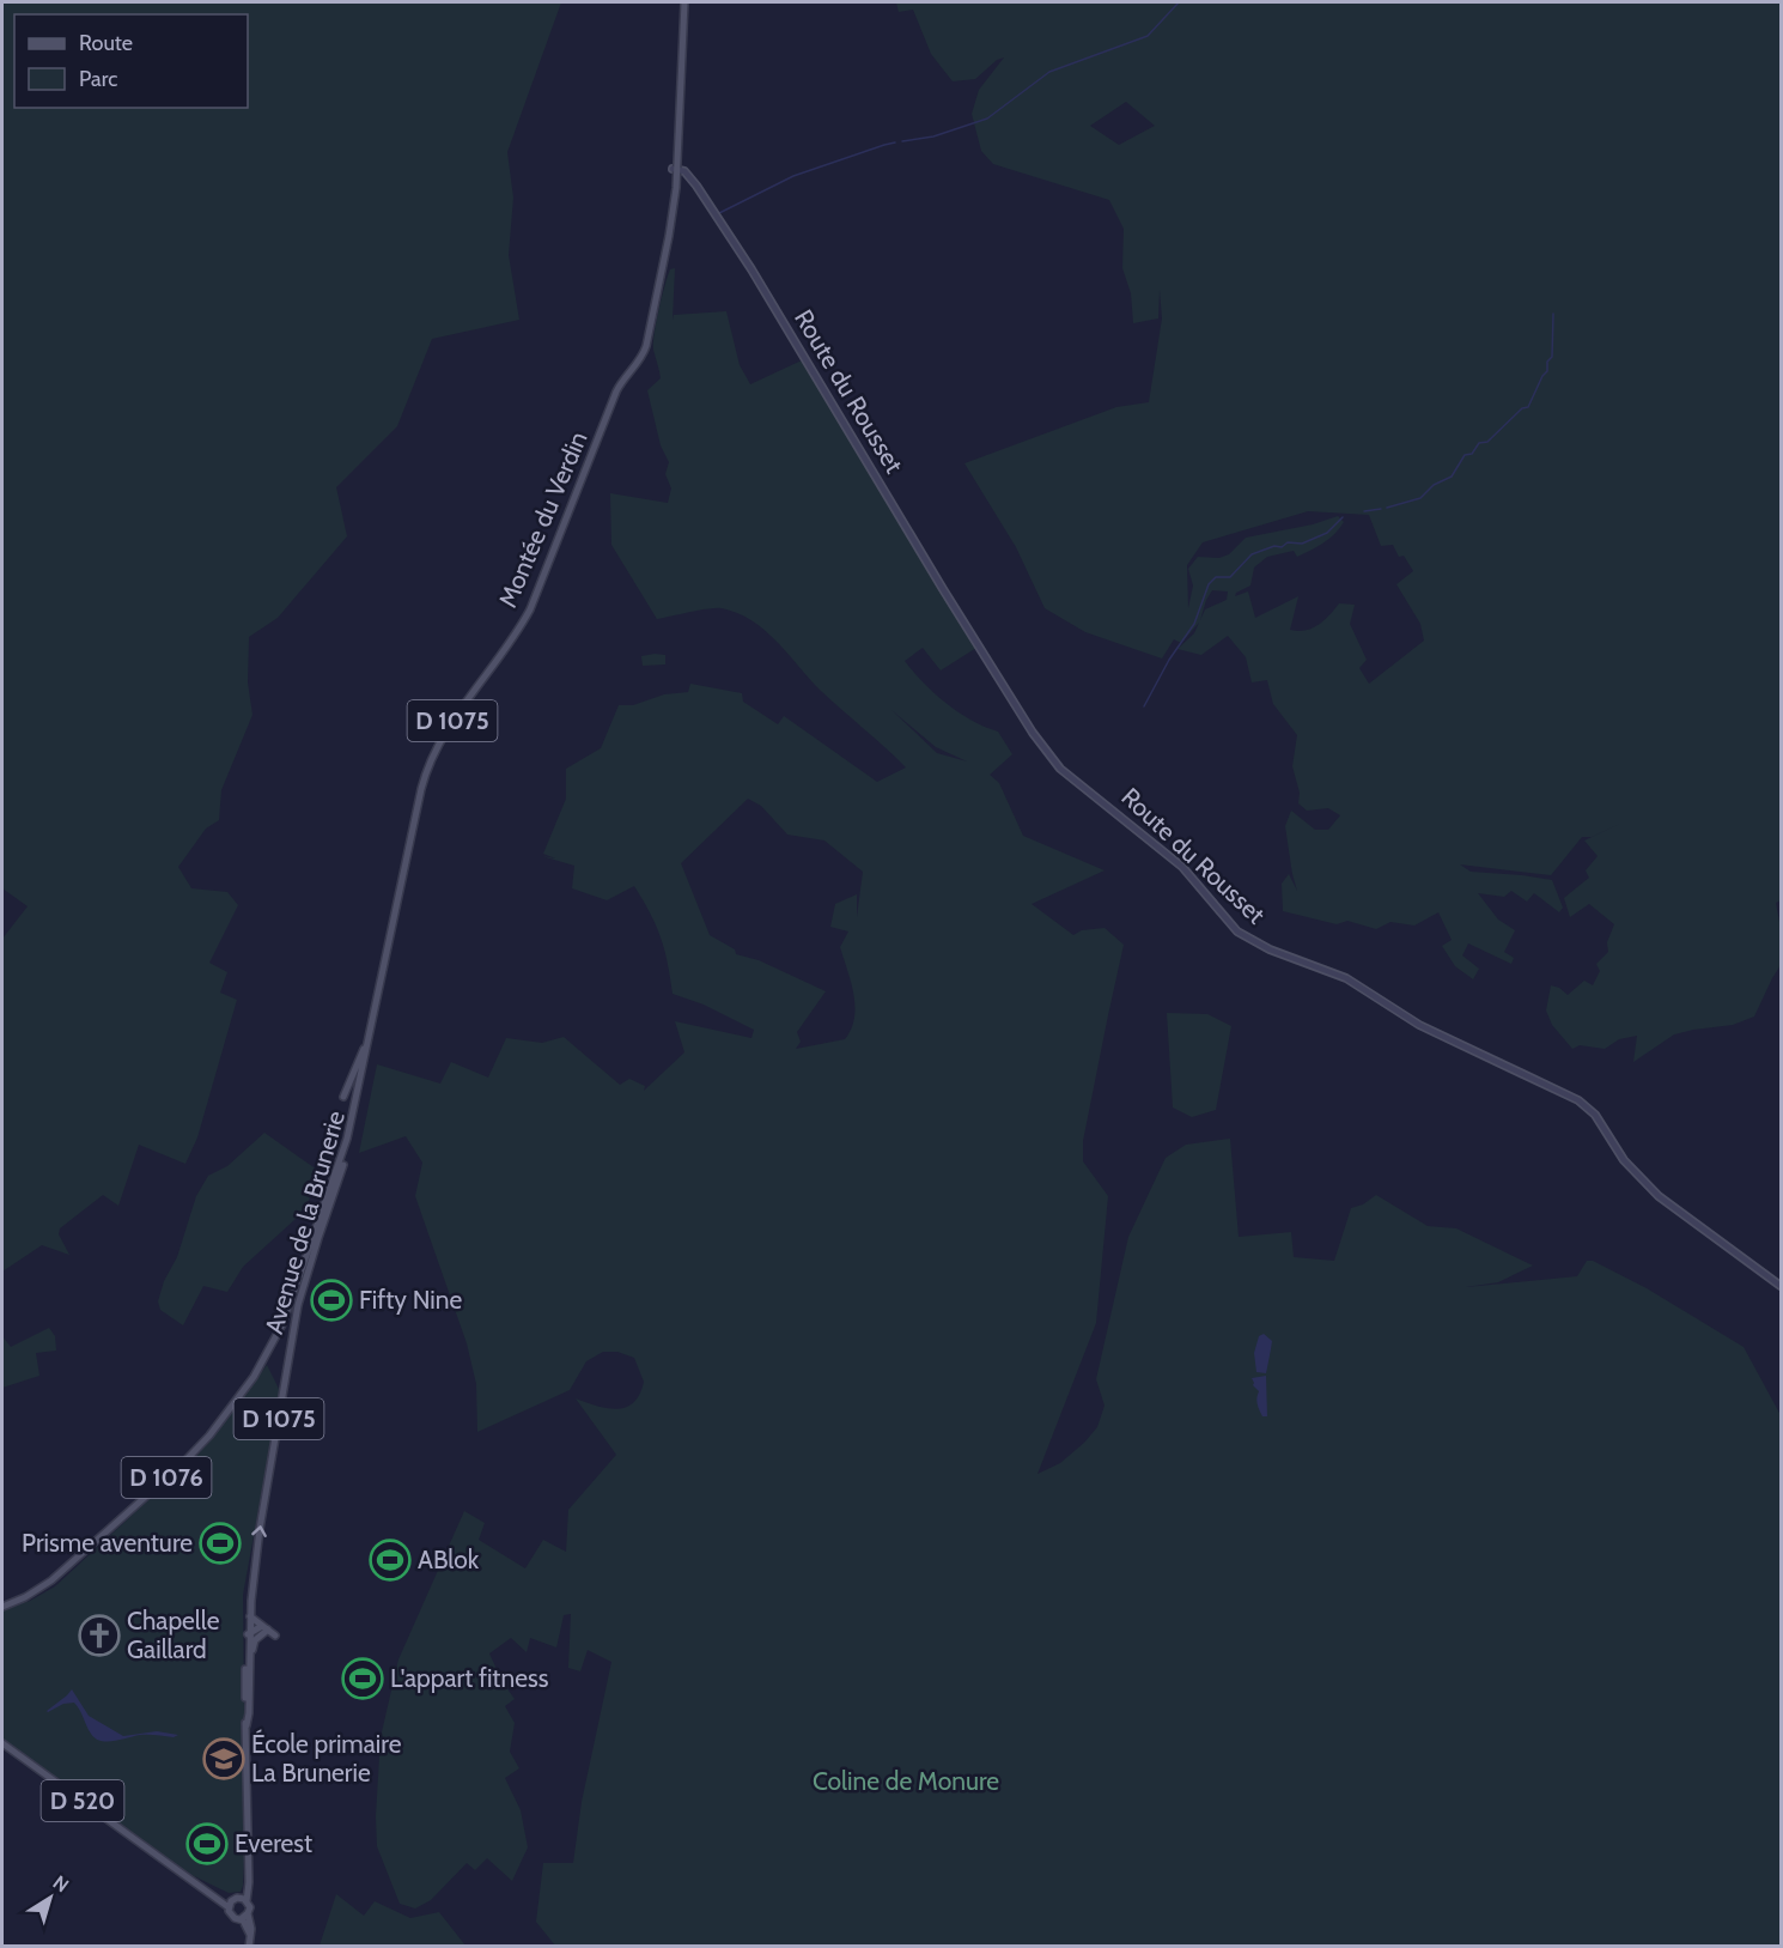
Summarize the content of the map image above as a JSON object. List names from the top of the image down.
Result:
{
  "streets": {
    "main road": [
      "Route du Rousset",
      "Montée du Verdin",
      "D 1075",
      "Avenue de la Brunerie",
      "D 1076",
      "D 520"
    ]
  },
  "crossings": [
    ["Route du Rousset", "Montée du Verdin"],
    ["Route du Rousset", "D 1075"],
    ["Montée du Verdin", "D 1075"],
    ["Montée du Verdin", "Avenue de la Brunerie"],
    ["D 1075", "Avenue de la Brunerie"],
    ["D 1075", "D 1076"],
    ["Avenue de la Brunerie", "D 520"]
  ],
  "parks": ["Coline de Monure"],
  "places": {
    "sports": [
      "Fifty Nine",
      "Prisme aventure",
      "ABlok",
      "L'appart fitness",
      "Everest"
    ],
    "church": ["Chapelle Gaillard"],
    "school or university": ["École primaire La Brunerie"]
  },
  "legend": ["Route", "Parc"],
  "north": "top right"
}
